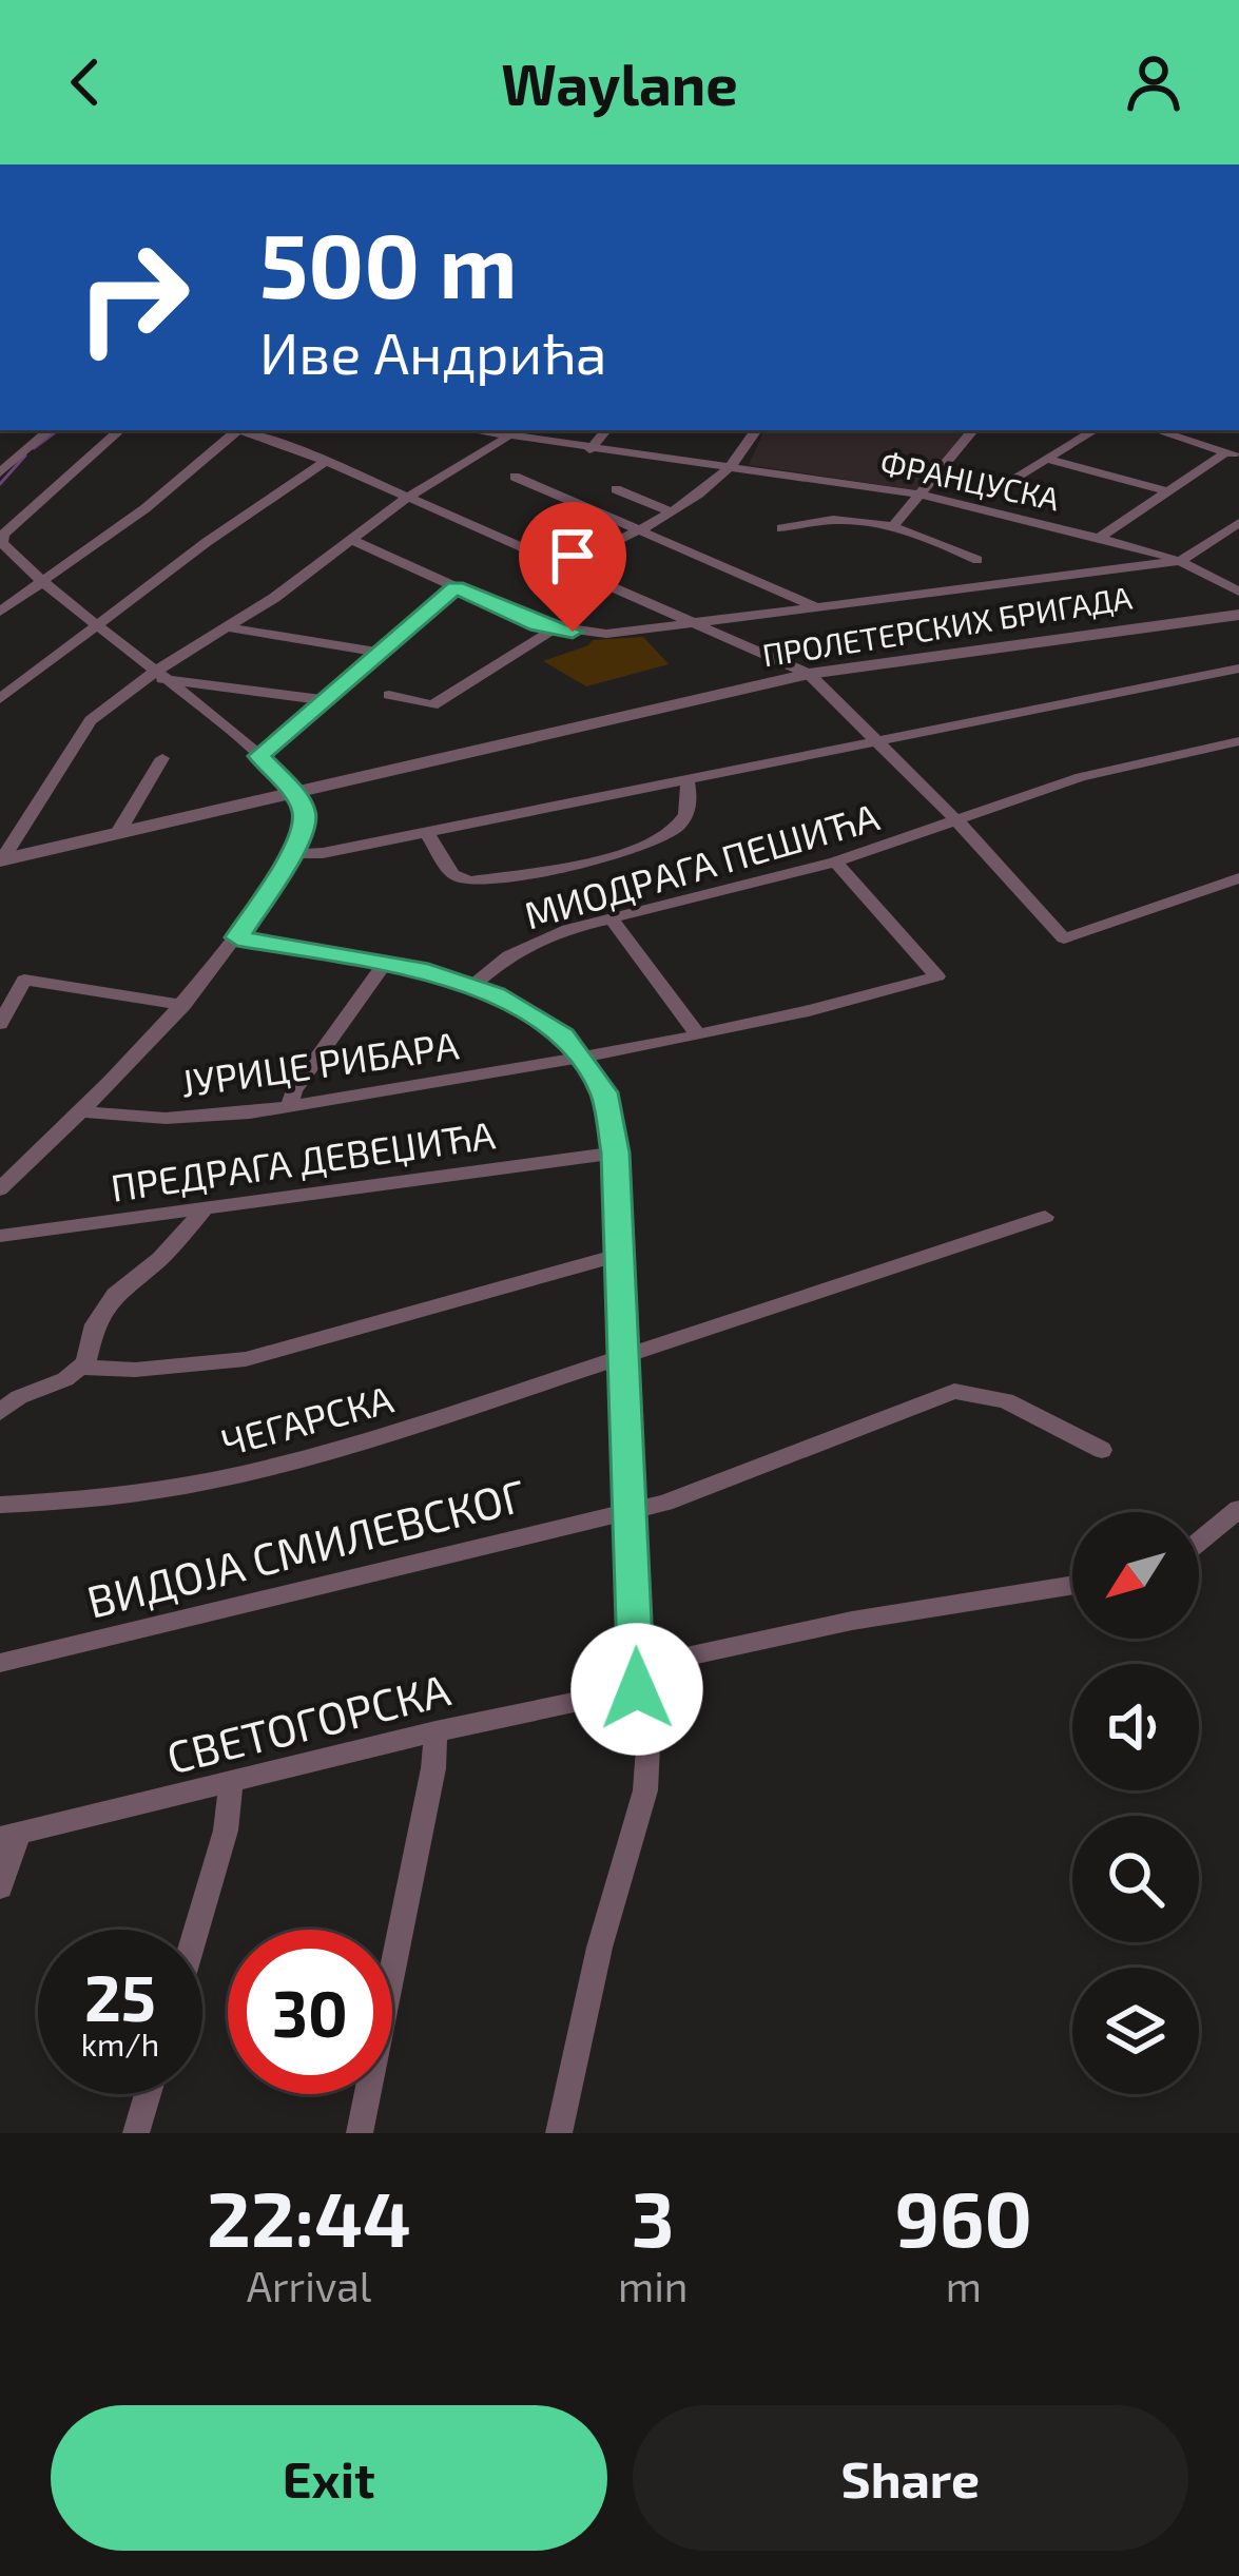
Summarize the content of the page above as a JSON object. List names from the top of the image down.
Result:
{
  "streets": {
    "street": [
      "ФРАНЦУСКА",
      "ПРОЛЕТЕРСКИХ БРИГАДА",
      "МИОДРАГА ПЕШИЋА",
      "ЈУРИЦЕ РИБАРА",
      "ПРЕДРАГА ДЕВЕЏИЋА",
      "ЧЕГАРСКА",
      "ВИДОЈА СМИЛЕВСКОГ",
      "СВЕТОГОРСКА"
    ]
  },
  "crossings": [
    ["МИОДРАГА ПЕШИЋА", "ЈУРИЦЕ РИБАРА"]
  ],
  "north": "bottom left",
  "page": {
    "header": "Waylane",
    "turn": ["500 m", "Иве Андрића"],
    "speed": "25 km/h",
    "limit": "30",
    "eta": [
      "22:44",
      "Arrival",
      "3",
      "min",
      "960",
      "m"
    ],
    "buttons": ["Exit", "Share"]
  }
}
